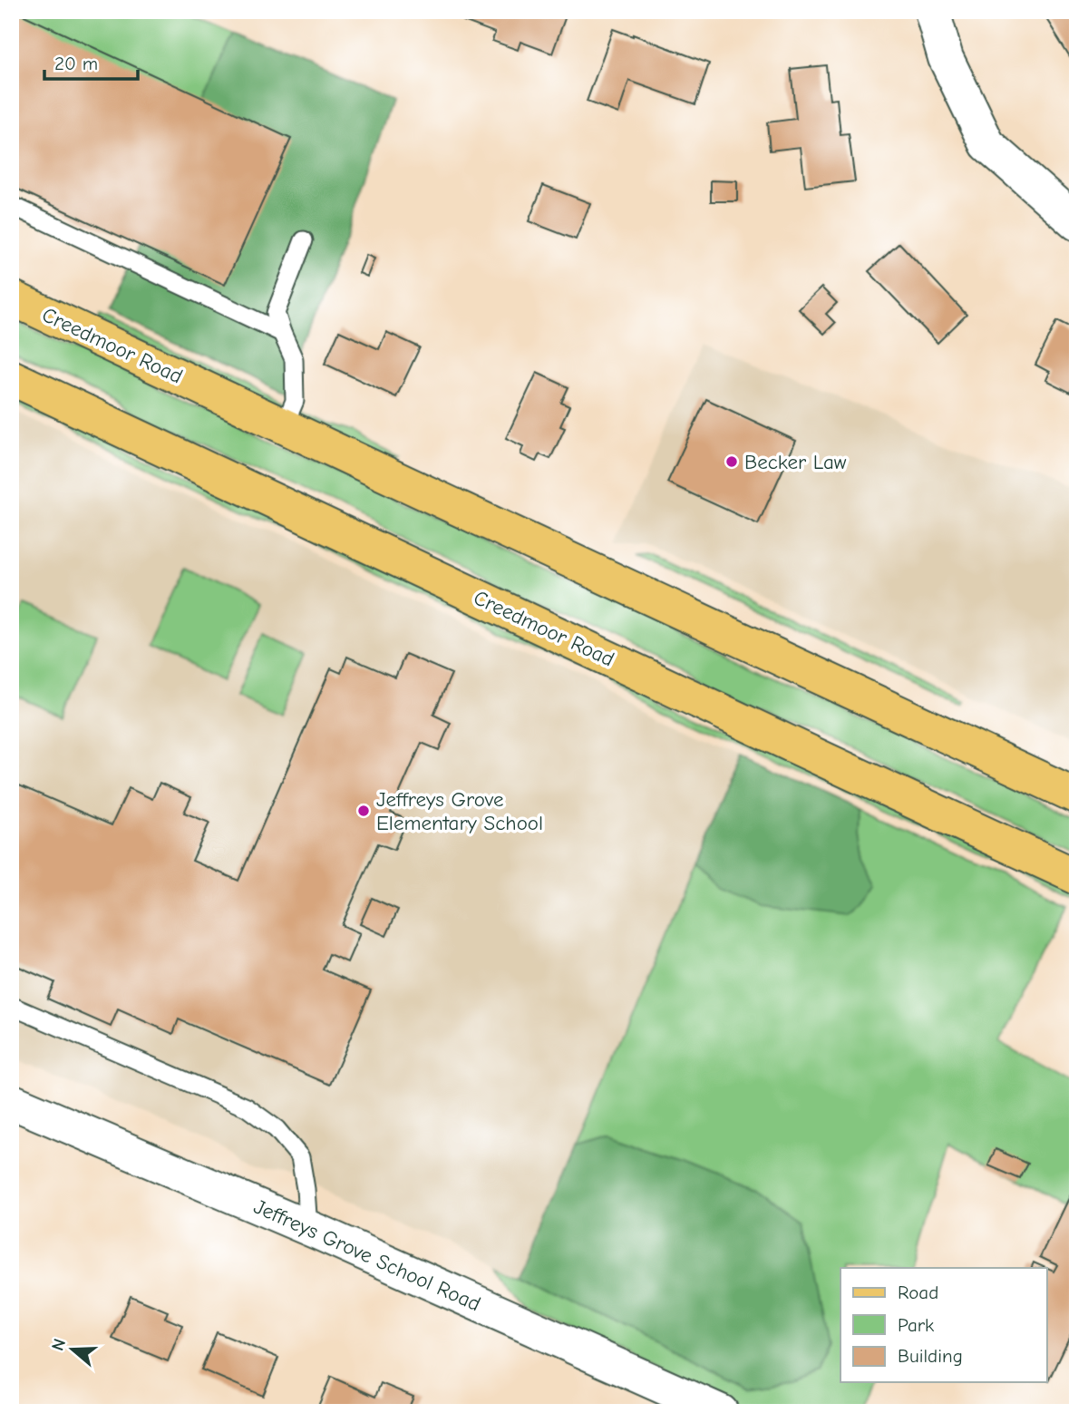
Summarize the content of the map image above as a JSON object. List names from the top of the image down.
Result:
{
  "streets": {
    "main road": ["Creedmoor Road"],
    "street": ["Jeffreys Grove School Road"]
  },
  "places": ["Becker Law", "Jeffreys Grove Elementary School"],
  "legend": ["Road", "Park", "Building"],
  "scale_bar": "20 m",
  "north": "left"
}
